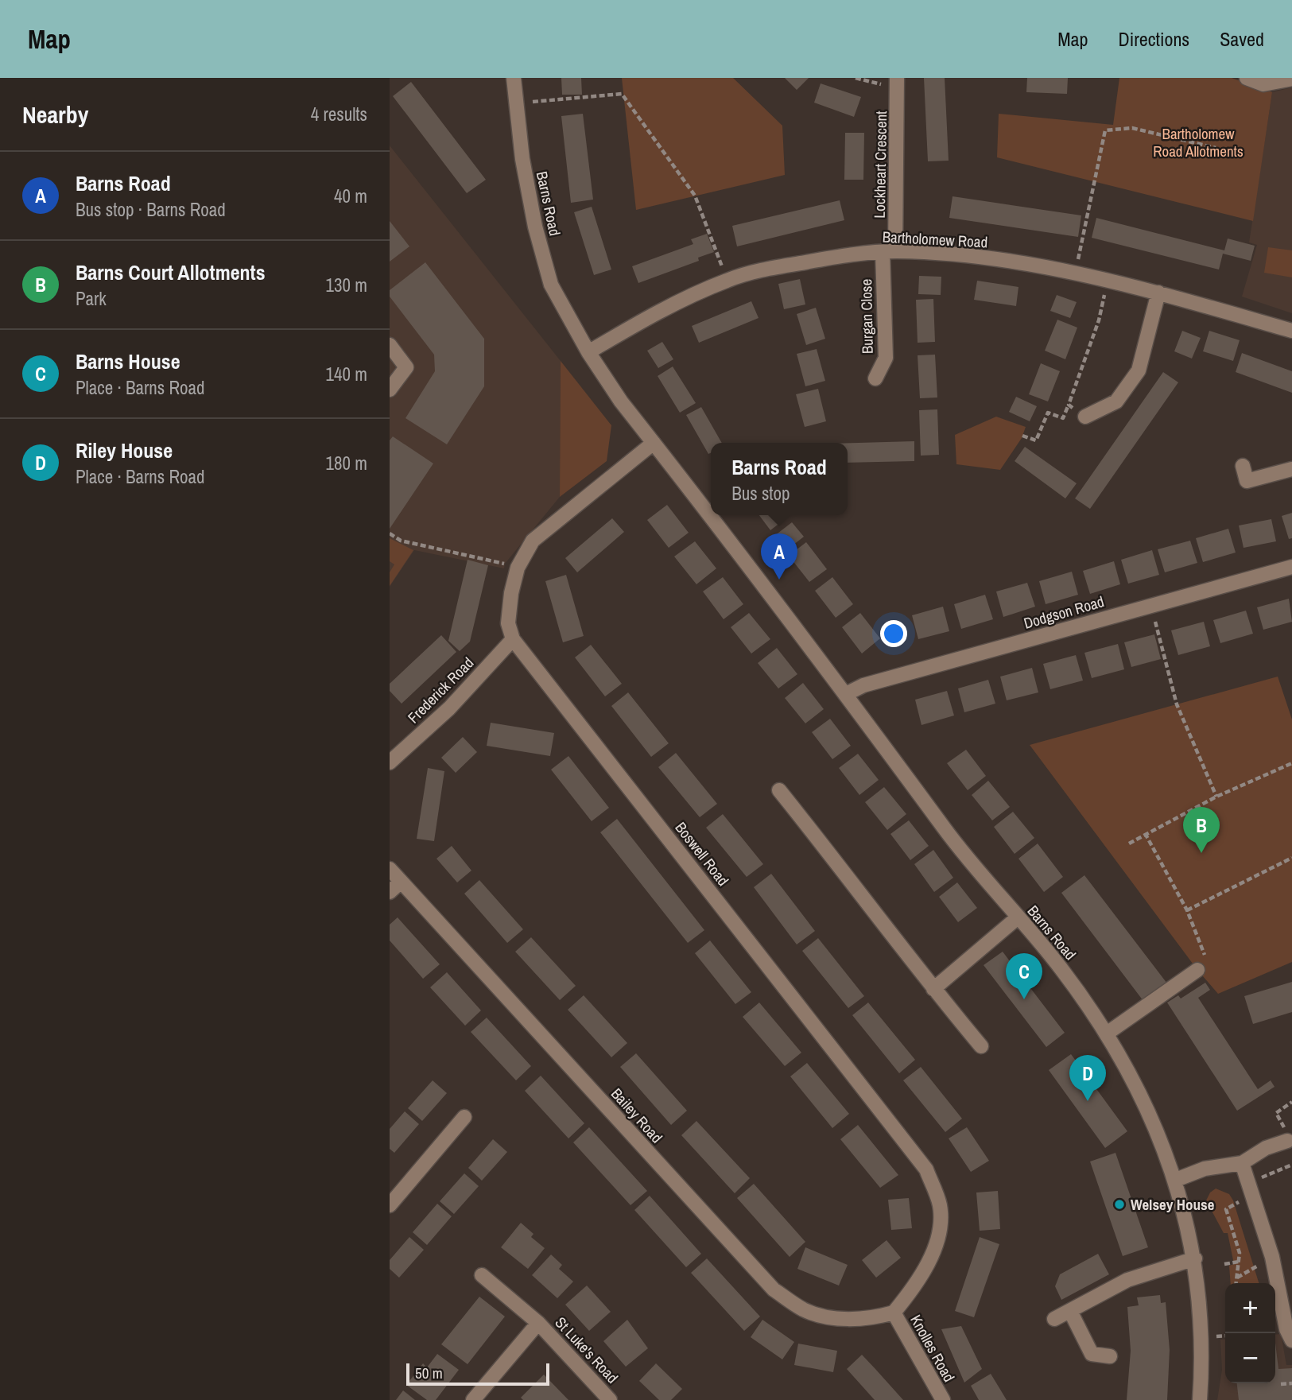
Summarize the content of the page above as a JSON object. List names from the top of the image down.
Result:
{
  "streets": {
    "street": [
      "Lockheart Crescent",
      "Barns Road",
      "Bartholomew Road",
      "Burgan Close",
      "Dodgson Road",
      "Frederick Road",
      "Boswell Road",
      "Bailey Road",
      "Knolles Road",
      "St Luke's Road"
    ]
  },
  "crossings": [
    ["Lockheart Crescent", "Bartholomew Road"],
    ["Lockheart Crescent", "Burgan Close"],
    ["Barns Road", "Bartholomew Road"],
    ["Barns Road", "Dodgson Road"],
    ["Bartholomew Road", "Burgan Close"],
    ["Frederick Road", "Boswell Road"],
    ["Boswell Road", "Bailey Road"],
    ["Boswell Road", "Knolles Road"],
    ["Bailey Road", "Knolles Road"]
  ],
  "parks": ["Bartholomew Road Allotments"],
  "places": ["Welsey House"],
  "scale_bar": "50 m",
  "page": {
    "header": "Map",
    "nav": ["Map", "Directions", "Saved"],
    "heading": ["Nearby", "4 results"],
    "list": [
      {
        "mark": "A",
        "name": "Barns Road",
        "note": "Bus stop · Barns Road",
        "value": "40 m"
      },
      {
        "mark": "B",
        "name": "Barns Court Allotments",
        "note": "Park",
        "value": "130 m"
      },
      {
        "mark": "C",
        "name": "Barns House",
        "note": "Place · Barns Road",
        "value": "140 m"
      },
      {
        "mark": "D",
        "name": "Riley House",
        "note": "Place · Barns Road",
        "value": "180 m"
      }
    ],
    "popup": ["Barns Road", "Bus stop"],
    "pins": [
      "A",
      "B",
      "C",
      "D"
    ],
    "map_buttons": ["+", "−"],
    "scale": "50 m"
  }
}
